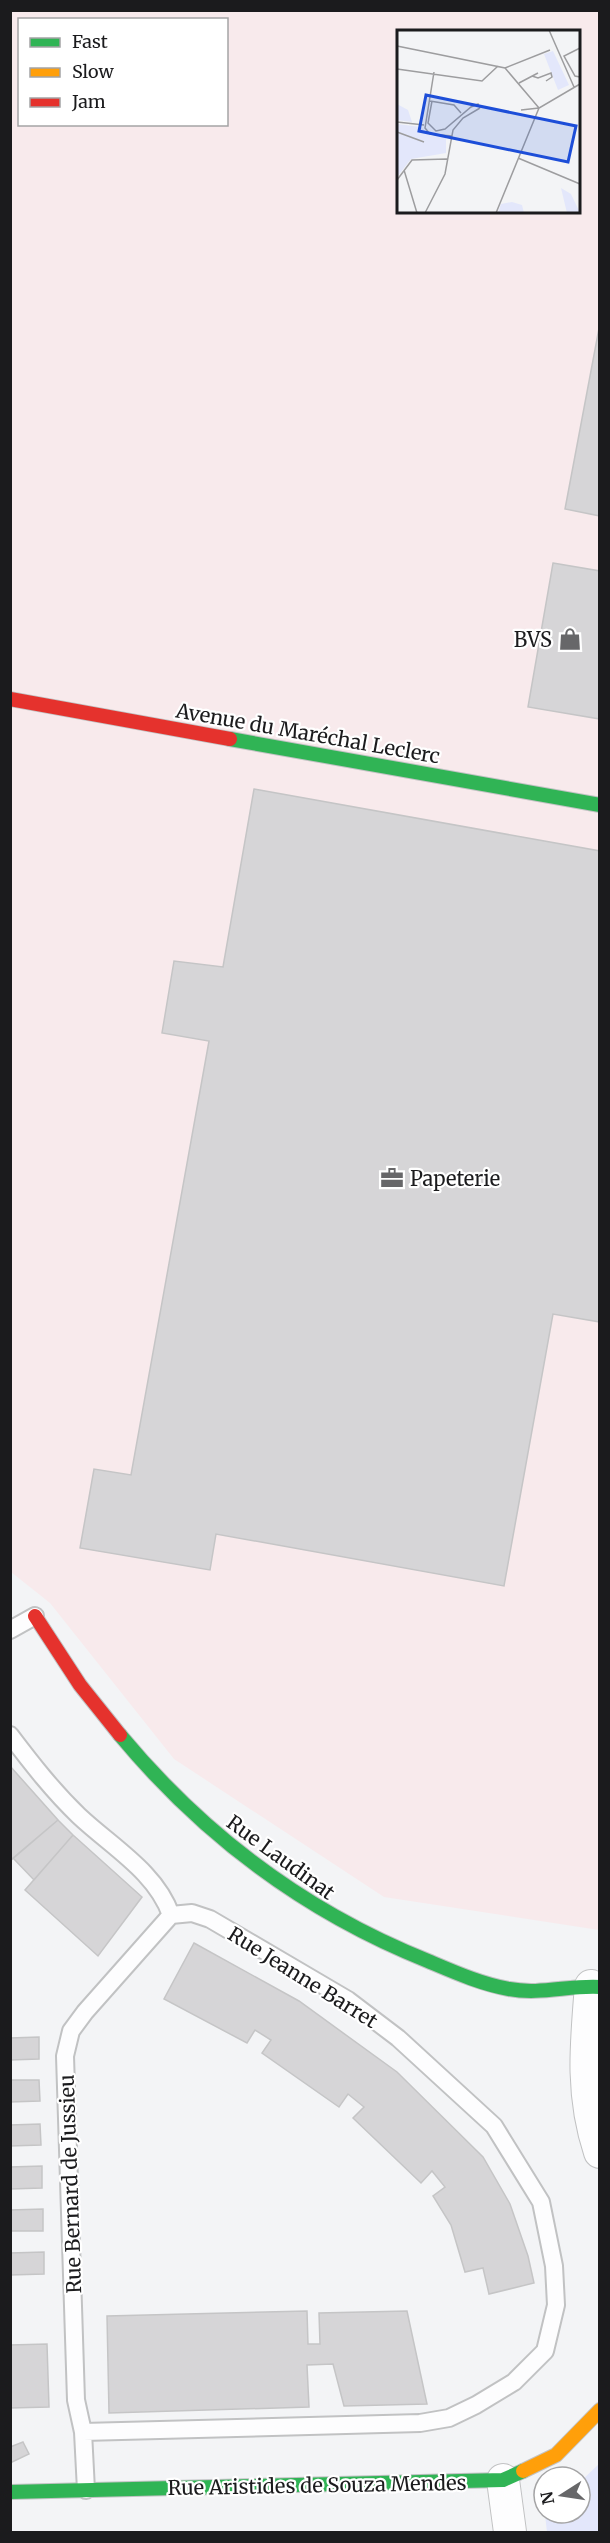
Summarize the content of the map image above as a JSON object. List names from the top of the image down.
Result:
{
  "streets": {
    "street": ["Avenue du Maréchal Leclerc", "Rue Laudinat", "Rue Aristides de Souza Mendes"],
    "lane": ["Rue Jeanne Barret", "Rue Bernard de Jussieu"]
  },
  "crossings": [
    ["Rue Jeanne Barret", "Rue Bernard de Jussieu"],
    ["Rue Bernard de Jussieu", "Rue Aristides de Souza Mendes"]
  ],
  "places": {
    "shop": ["BVS"],
    "office": ["Papeterie"]
  },
  "legend": ["Fast", "Slow", "Jam"],
  "north": "left"
}
